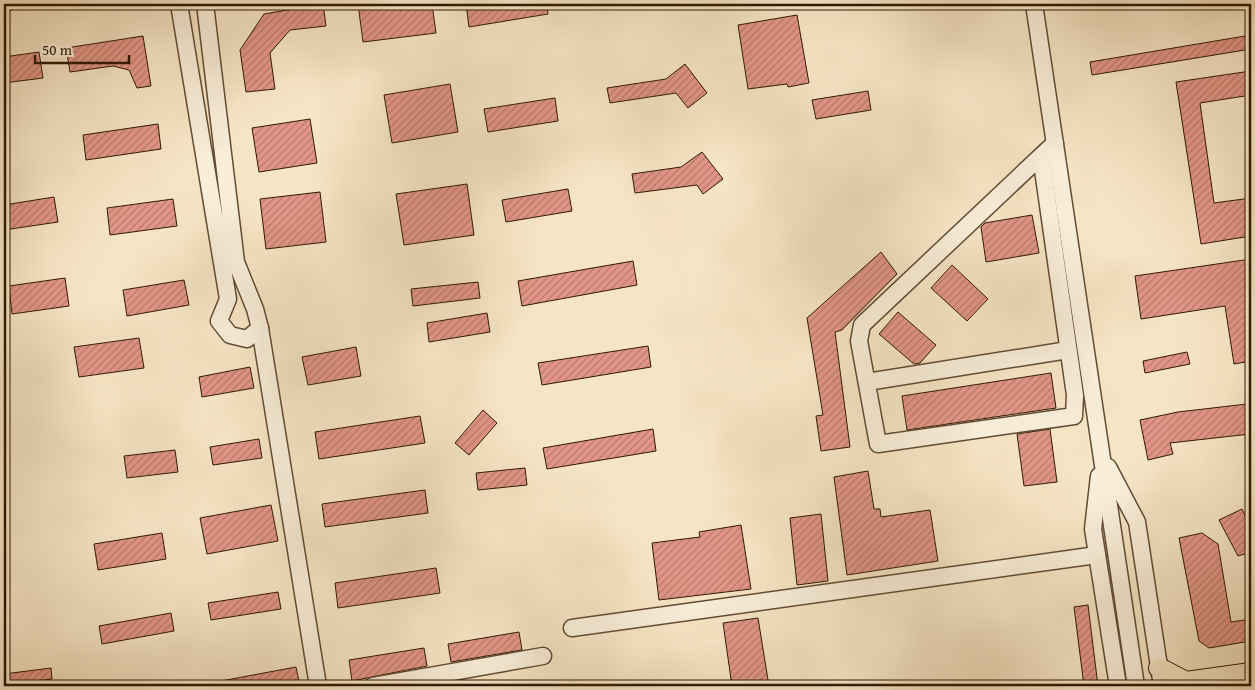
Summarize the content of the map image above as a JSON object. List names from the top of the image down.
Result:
{
  "scale_bar": "50 m"
}
